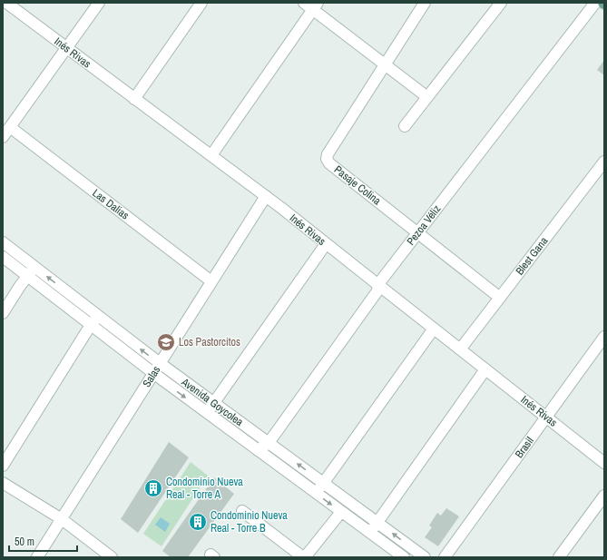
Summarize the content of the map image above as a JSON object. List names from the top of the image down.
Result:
{
  "streets": {
    "street": [
      "Inés Rivas",
      "Pasaje Colina",
      "Las Dalias",
      "Pezoa Véliz",
      "Blest Gana",
      "Salas",
      "Avenida Goycolea",
      "Brasil"
    ]
  },
  "crossings": [
    ["Inés Rivas", "Pezoa Véliz"],
    ["Inés Rivas", "Blest Gana"],
    ["Inés Rivas", "Salas"],
    ["Inés Rivas", "Brasil"],
    ["Pasaje Colina", "Pezoa Véliz"],
    ["Pasaje Colina", "Blest Gana"],
    ["Las Dalias", "Salas"],
    ["Pezoa Véliz", "Avenida Goycolea"],
    ["Salas", "Avenida Goycolea"]
  ],
  "places": {
    "school or university": ["Los Pastorcitos"],
    "building": ["Condominio Nueva Real - Torre A", "Condominio Nueva Real - Torre B"]
  },
  "scale_bar": "50 m"
}
